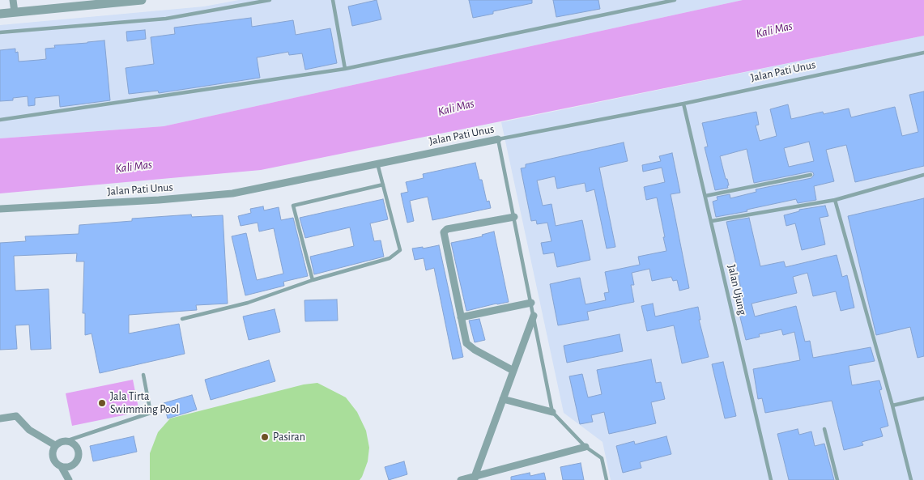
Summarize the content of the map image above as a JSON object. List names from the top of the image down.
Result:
{
  "streets": {
    "street": ["Jalan Pati Unus"],
    "lane": ["Jalan Ujung"]
  },
  "crossings": [
    ["Jalan Pati Unus", "Jalan Ujung"]
  ],
  "water": ["Kali Mas"],
  "places": ["Jala Tirta Swimming Pool", "Pasiran"]
}
